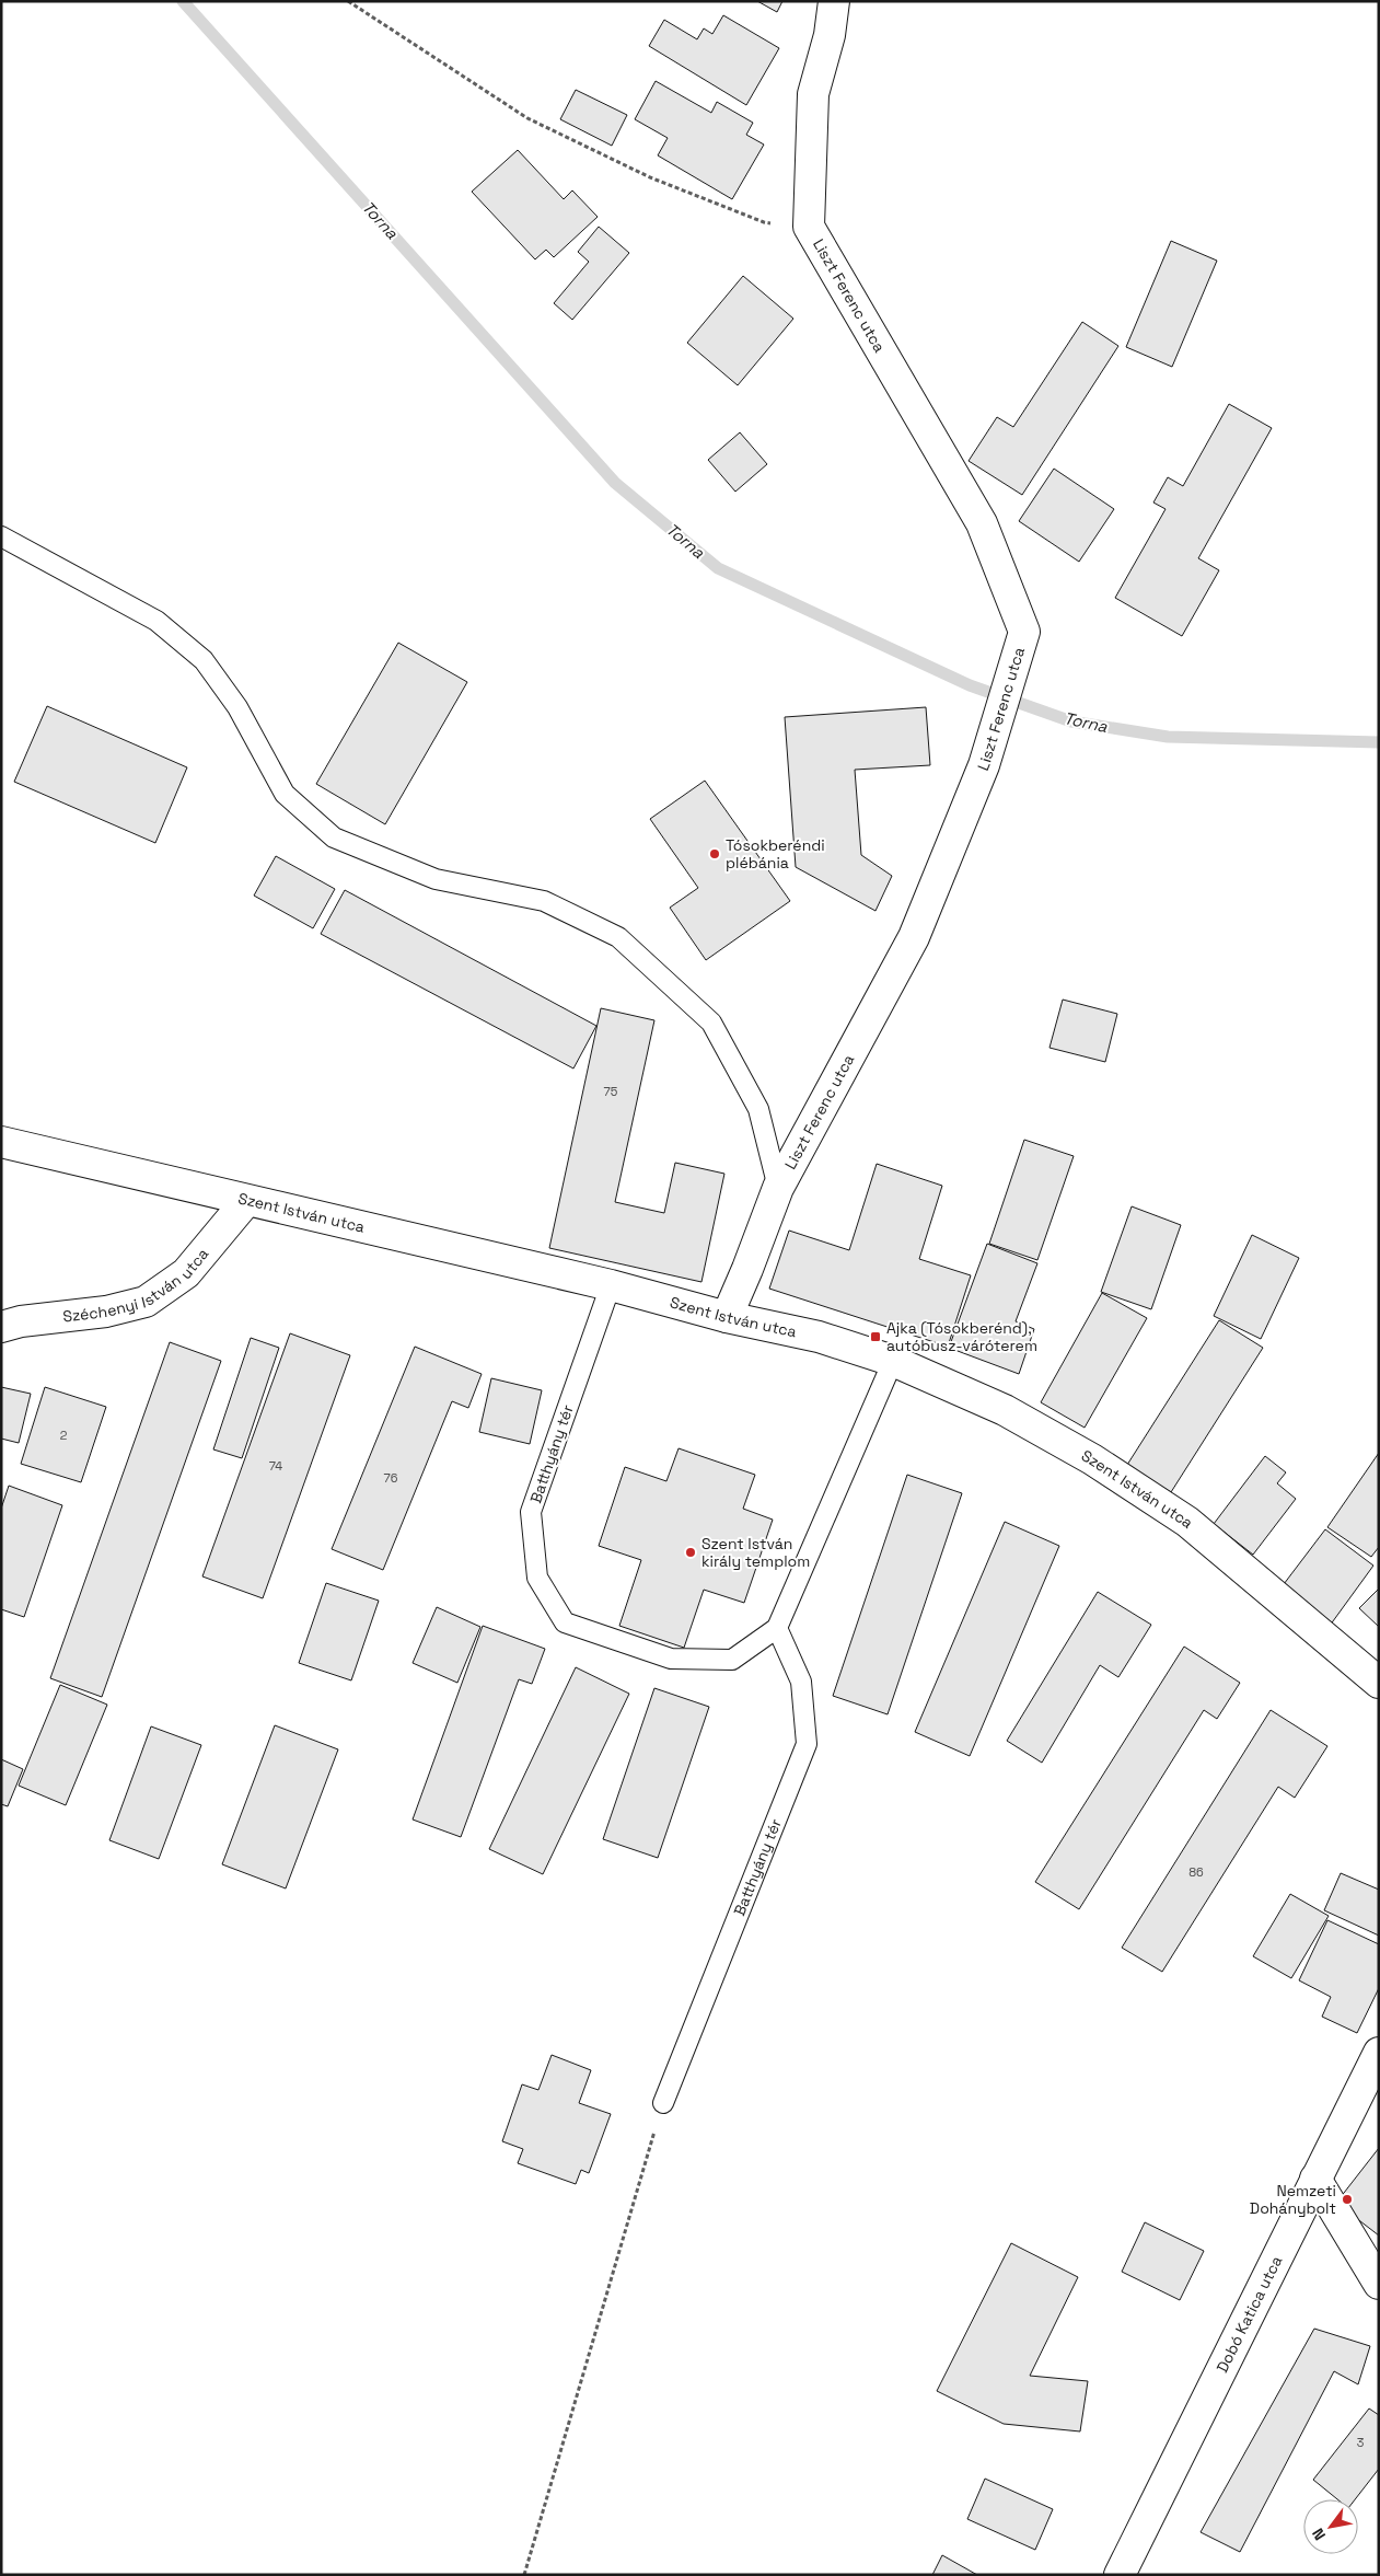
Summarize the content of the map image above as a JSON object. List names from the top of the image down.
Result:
{
  "streets": {
    "street": [
      "Liszt Ferenc utca",
      "Szent István utca",
      "Széchenyi István utca",
      "Dobó Katica utca"
    ],
    "lane": ["Batthyány tér"]
  },
  "crossings": [
    ["Liszt Ferenc utca", "Szent István utca"],
    ["Szent István utca", "Széchenyi István utca"],
    ["Szent István utca", "Batthyány tér"]
  ],
  "water": ["Torna"],
  "places": {
    "other": ["Tósokberéndi plébánia", "Szent István király templom", "Nemzeti Dohánybolt"],
    "transit": ["Ajka (Tósokberénd), autóbusz-váróterem"]
  },
  "house_numbers": [
    "75",
    "2",
    "74",
    "76",
    "86",
    "3"
  ],
  "north": "bottom left"
}
